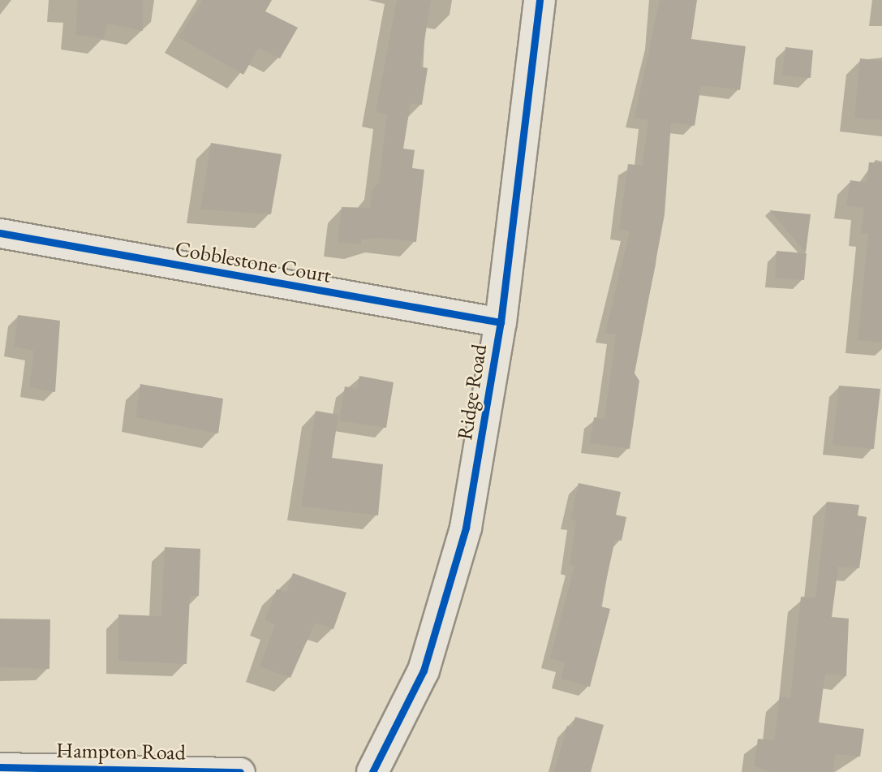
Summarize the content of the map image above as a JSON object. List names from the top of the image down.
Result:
{
  "streets": {
    "street": ["Cobblestone Court", "Ridge Road", "Hampton Road"]
  },
  "crossings": [
    ["Cobblestone Court", "Ridge Road"]
  ]
}
